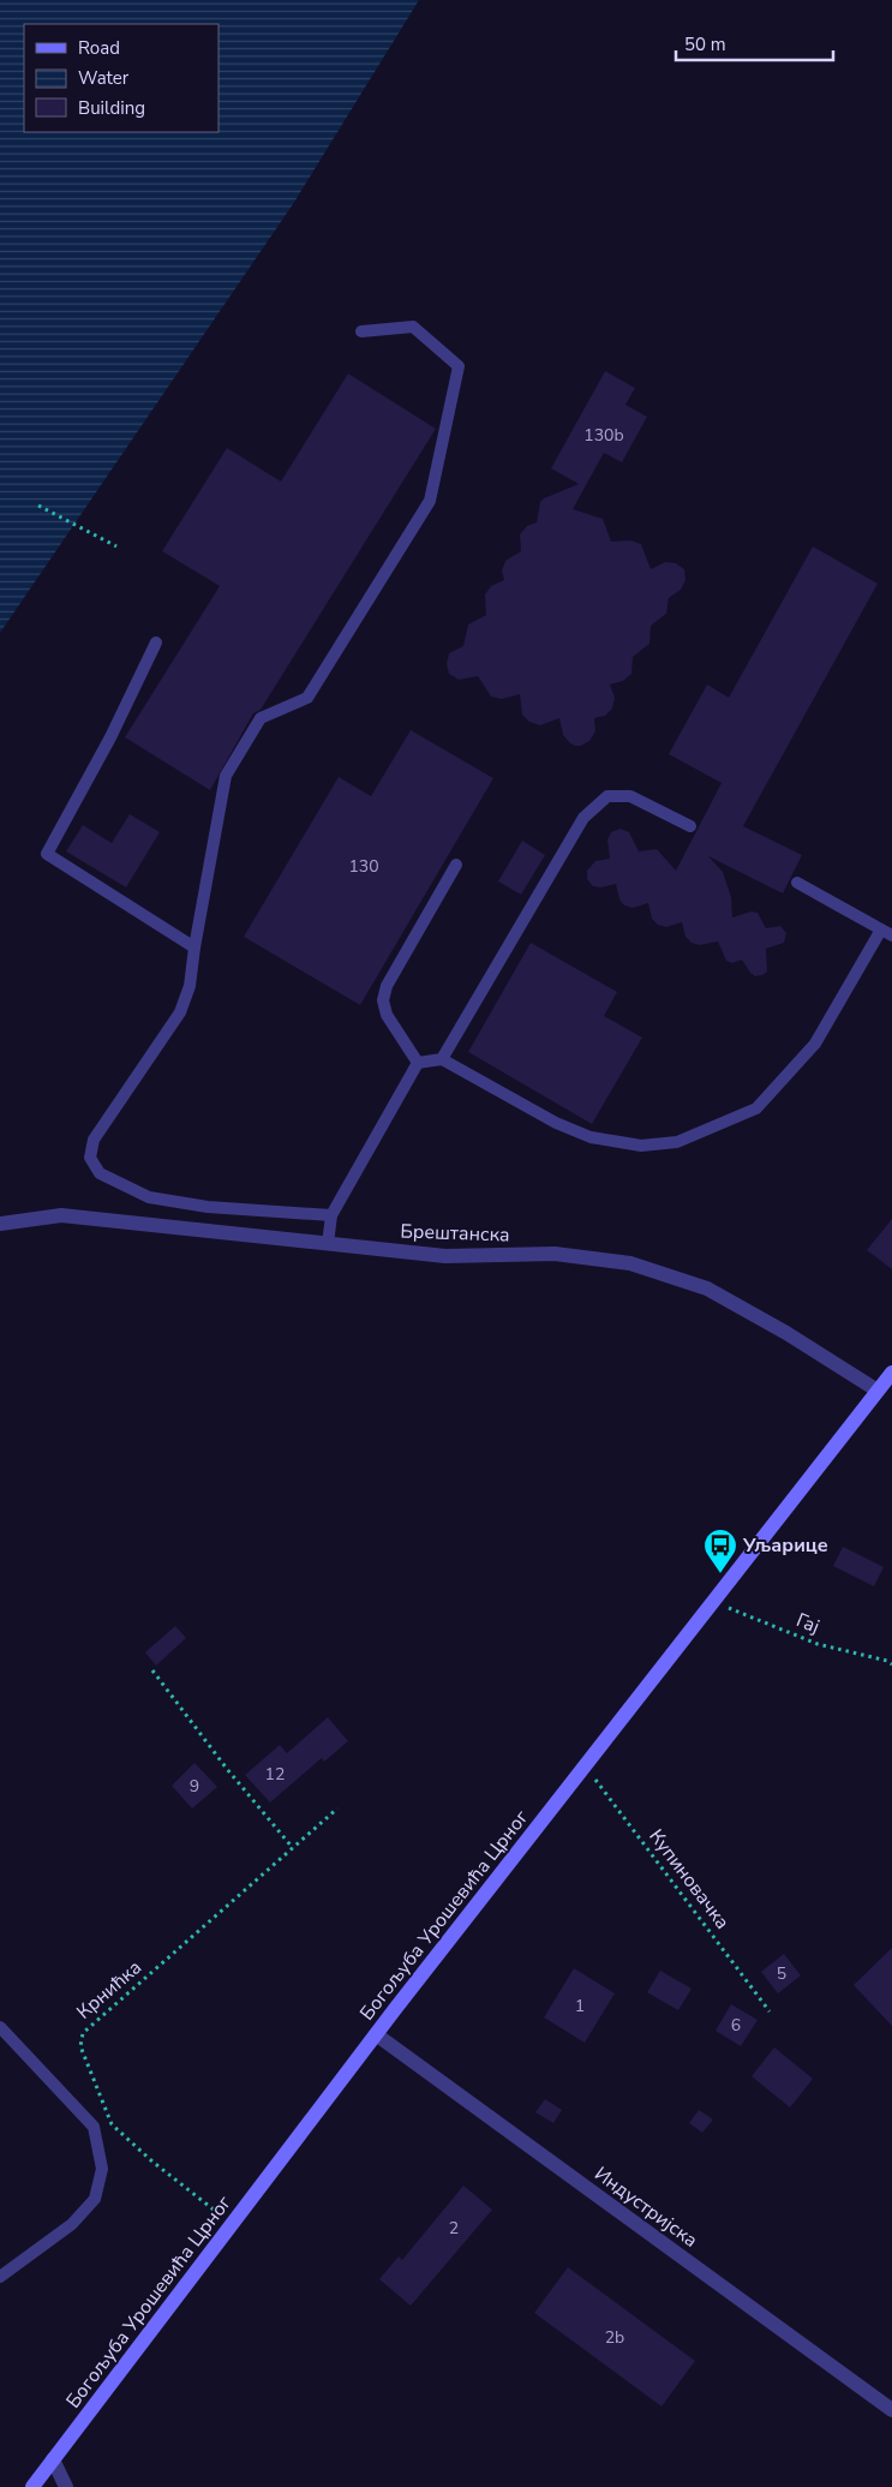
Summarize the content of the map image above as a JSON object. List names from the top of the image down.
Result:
{
  "streets": {
    "street": ["Брештанска", "Богољуба Урошевића Црног", "Индустријска"],
    "path": ["Гај", "Купиновачка", "Крнићка"]
  },
  "crossings": [
    ["Брештанска", "Богољуба Урошевића Црног"],
    ["Гај", "Богољуба Урошевића Црног"],
    ["Купиновачка", "Богољуба Урошевића Црног"],
    ["Богољуба Урошевића Црног", "Крнићка"],
    ["Богољуба Урошевића Црног", "Индустријска"]
  ],
  "places": {
    "bus stop": ["Уљарице"]
  },
  "house_numbers": [
    "130b",
    "130",
    "12",
    "9",
    "5",
    "1",
    "6",
    "2",
    "2b"
  ],
  "legend": ["Road", "Water", "Building"],
  "scale_bar": "50 m"
}
